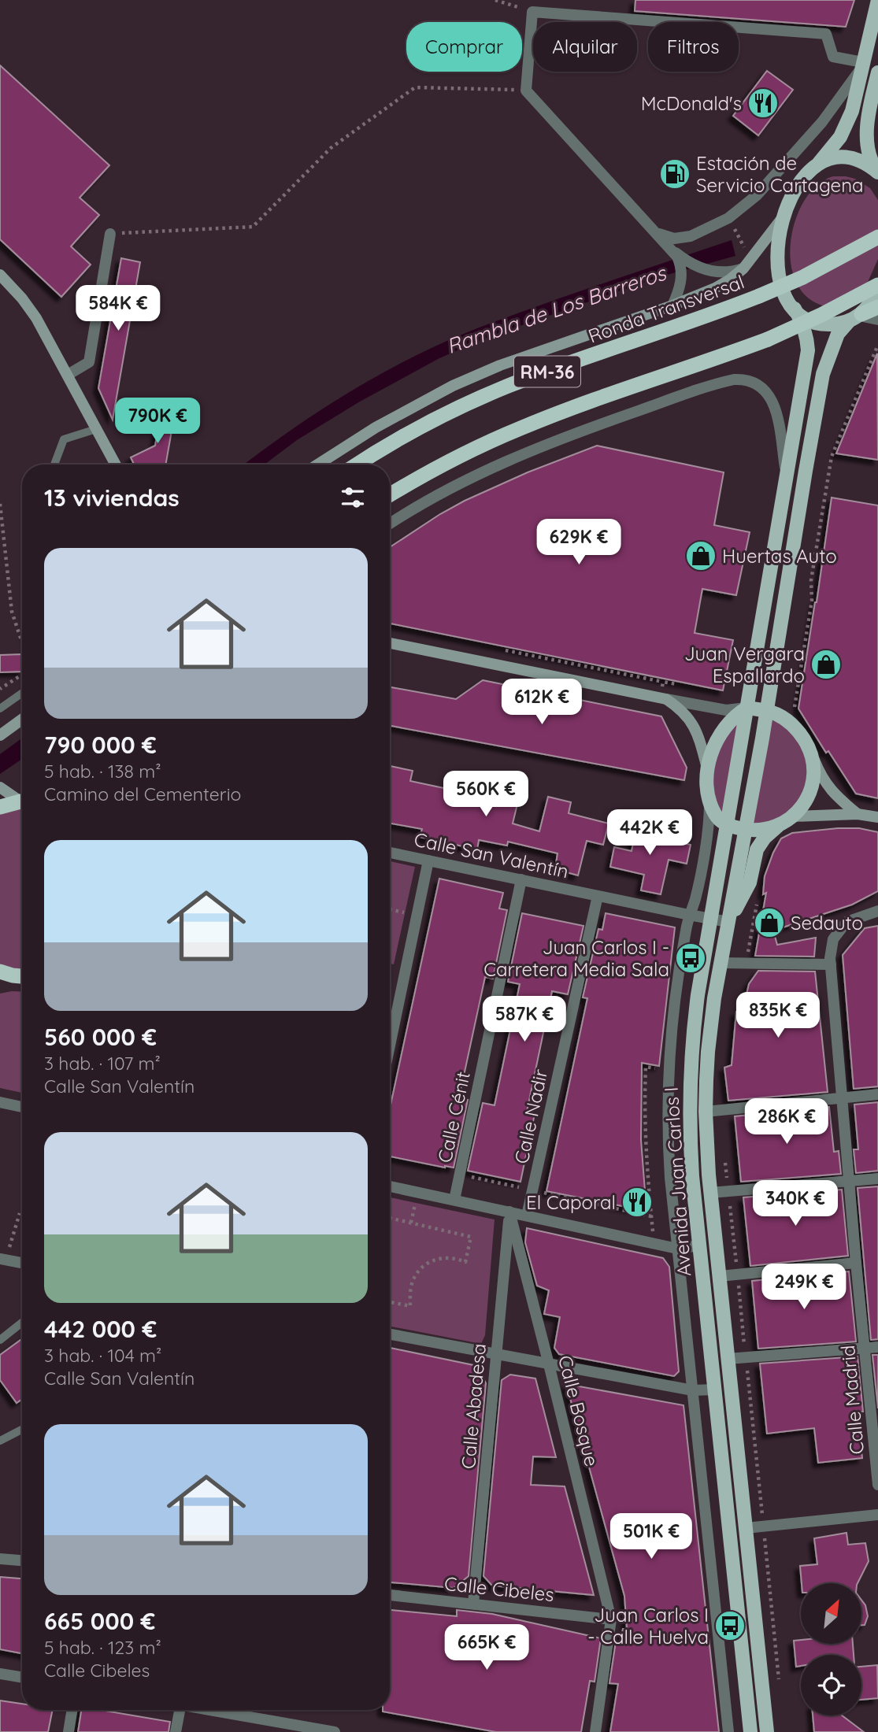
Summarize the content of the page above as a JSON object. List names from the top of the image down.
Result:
{
  "streets": {
    "highway": ["Ronda Transversal", "RM-36"],
    "main road": ["Avenida Juan Carlos I"],
    "street": [
      "Calle San Valentín",
      "Calle Nadir",
      "Calle Cénit",
      "Calle Madrid",
      "Calle Abadesa",
      "Calle Bosque",
      "Calle Cibeles"
    ]
  },
  "crossings": [
    ["Calle San Valentín", "Calle Nadir"],
    ["Calle San Valentín", "Calle Cénit"],
    ["Calle San Valentín", "Avenida Juan Carlos I"],
    ["Calle Abadesa", "Calle Bosque"],
    ["Calle Abadesa", "Calle Cibeles"],
    ["Calle Bosque", "Calle Cibeles"]
  ],
  "water": ["Rambla de Los Barreros"],
  "places": {
    "restaurant": ["McDonald's", "El Caporal"],
    "fuel station": ["Estación de Servicio Cartagena"],
    "shop": ["Huertas Auto", "Juan Vergara Espallardo", "Sedauto"],
    "bus stop": ["Juan Carlos I - Carretera Media Sala", "Juan Carlos I - Calle Huelva"]
  },
  "north": "top right",
  "page": {
    "chip": ["Comprar", "Alquilar", "Filtros"],
    "price": [
      "584K €",
      "790K €",
      "629K €",
      "612K €",
      "560K €",
      "442K €",
      "835K €",
      "587K €",
      "286K €",
      "340K €",
      "249K €",
      "501K €",
      "665K €"
    ],
    "heading": "13 viviendas",
    "list": [
      {
        "name": "790 000 €",
        "note": "5 hab. · 138 m² · Camino del Cementerio"
      },
      {
        "name": "560 000 €",
        "note": "3 hab. · 107 m² · Calle San Valentín"
      },
      {
        "name": "442 000 €",
        "note": "3 hab. · 104 m² · Calle San Valentín"
      },
      {
        "name": "665 000 €",
        "note": "5 hab. · 123 m² · Calle Cibeles"
      }
    ]
  }
}
